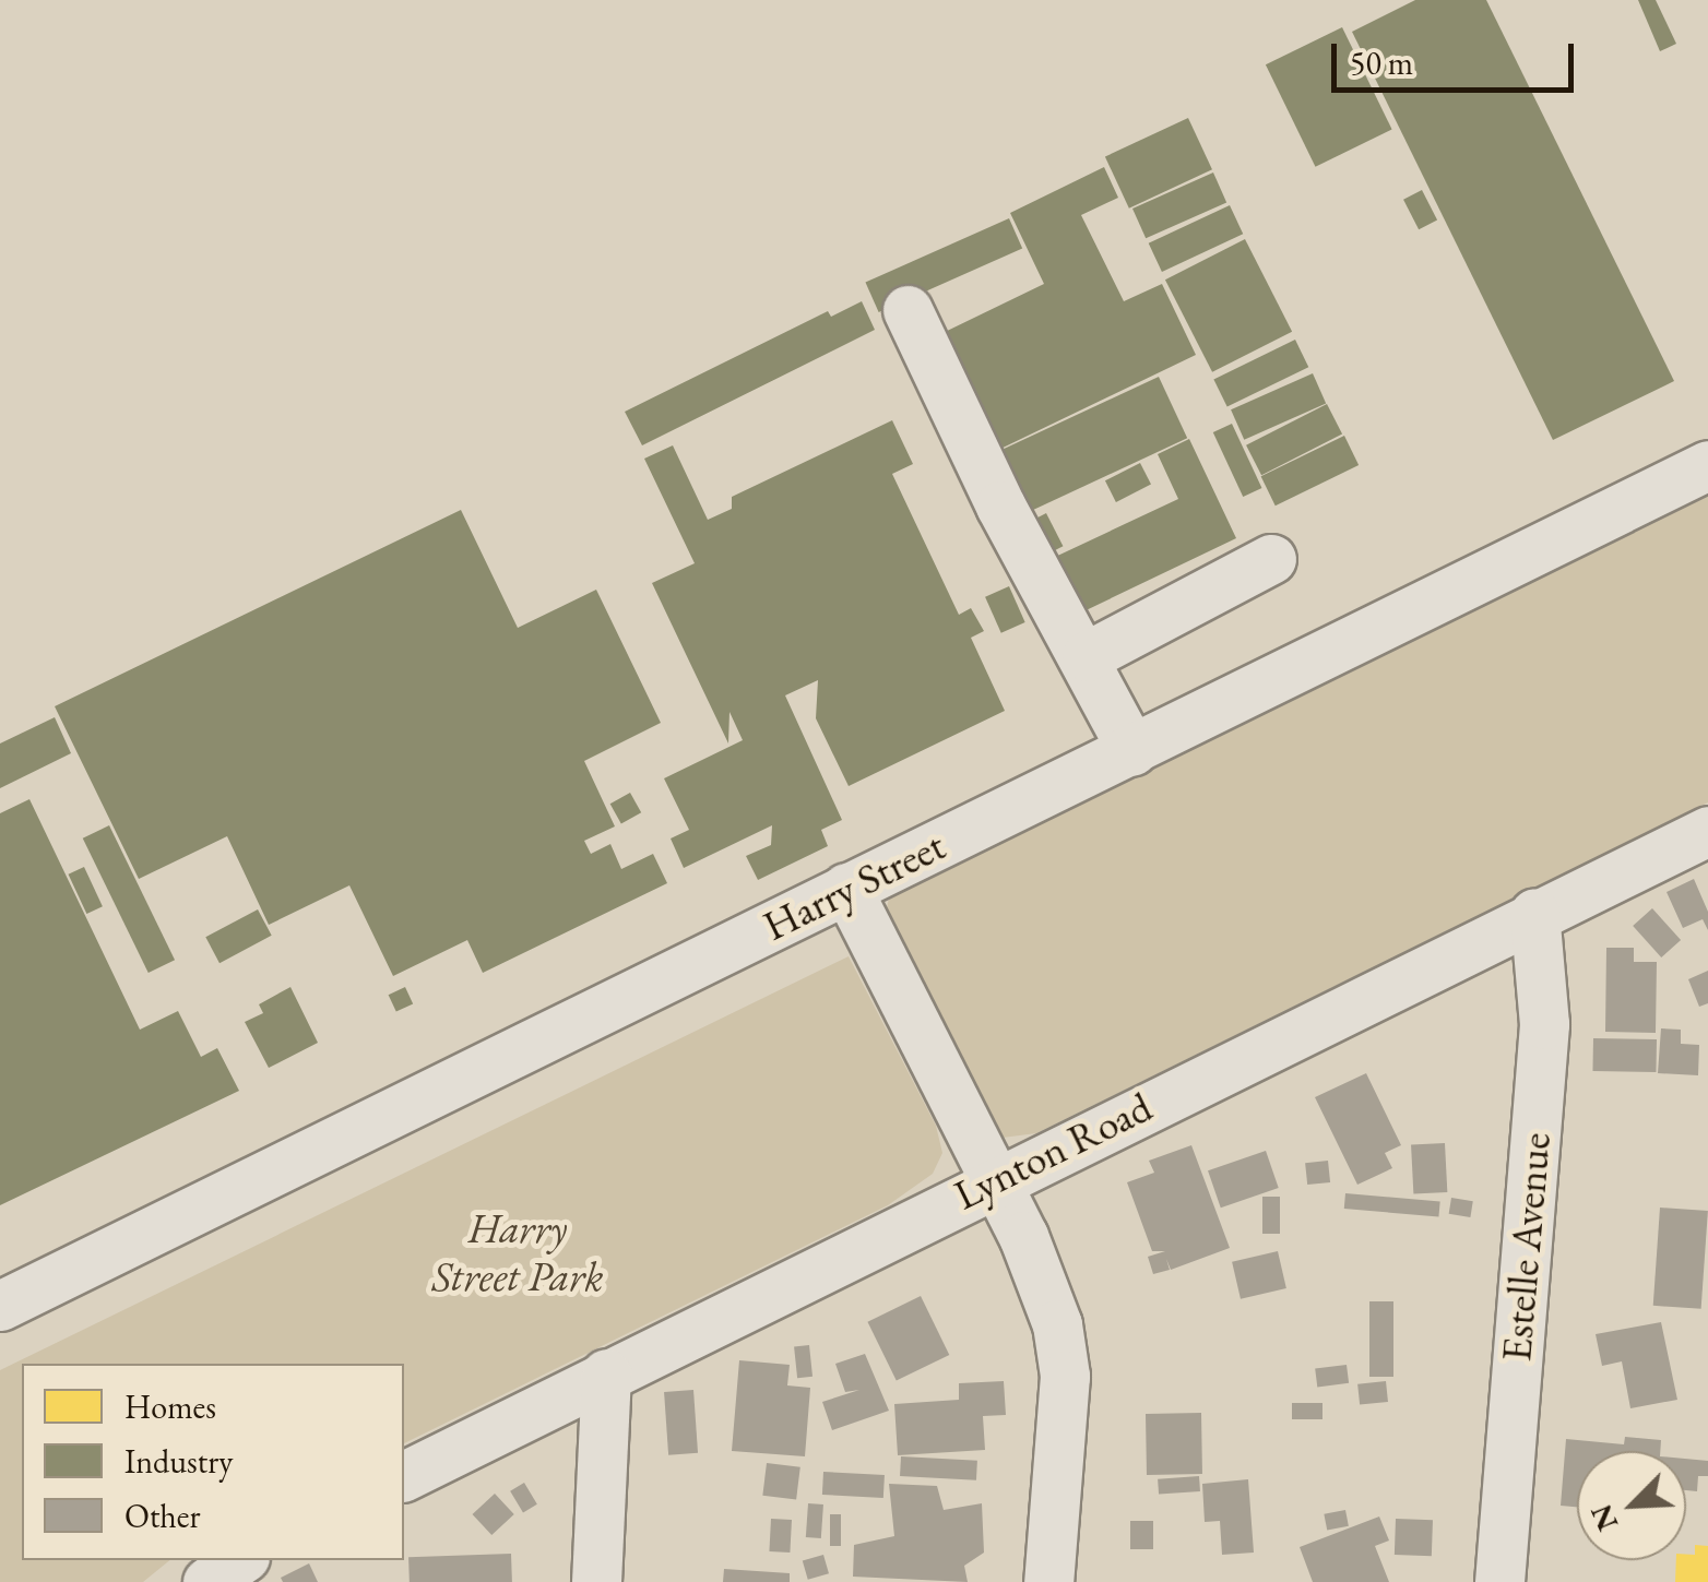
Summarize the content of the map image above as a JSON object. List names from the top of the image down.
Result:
{
  "streets": {
    "street": ["Harry Street", "Lynton Road", "Estelle Avenue"]
  },
  "crossings": [
    ["Lynton Road", "Estelle Avenue"]
  ],
  "parks": ["Harry Street Park"],
  "legend": ["Homes", "Industry", "Other"],
  "scale_bar": "50 m",
  "north": "bottom left"
}
